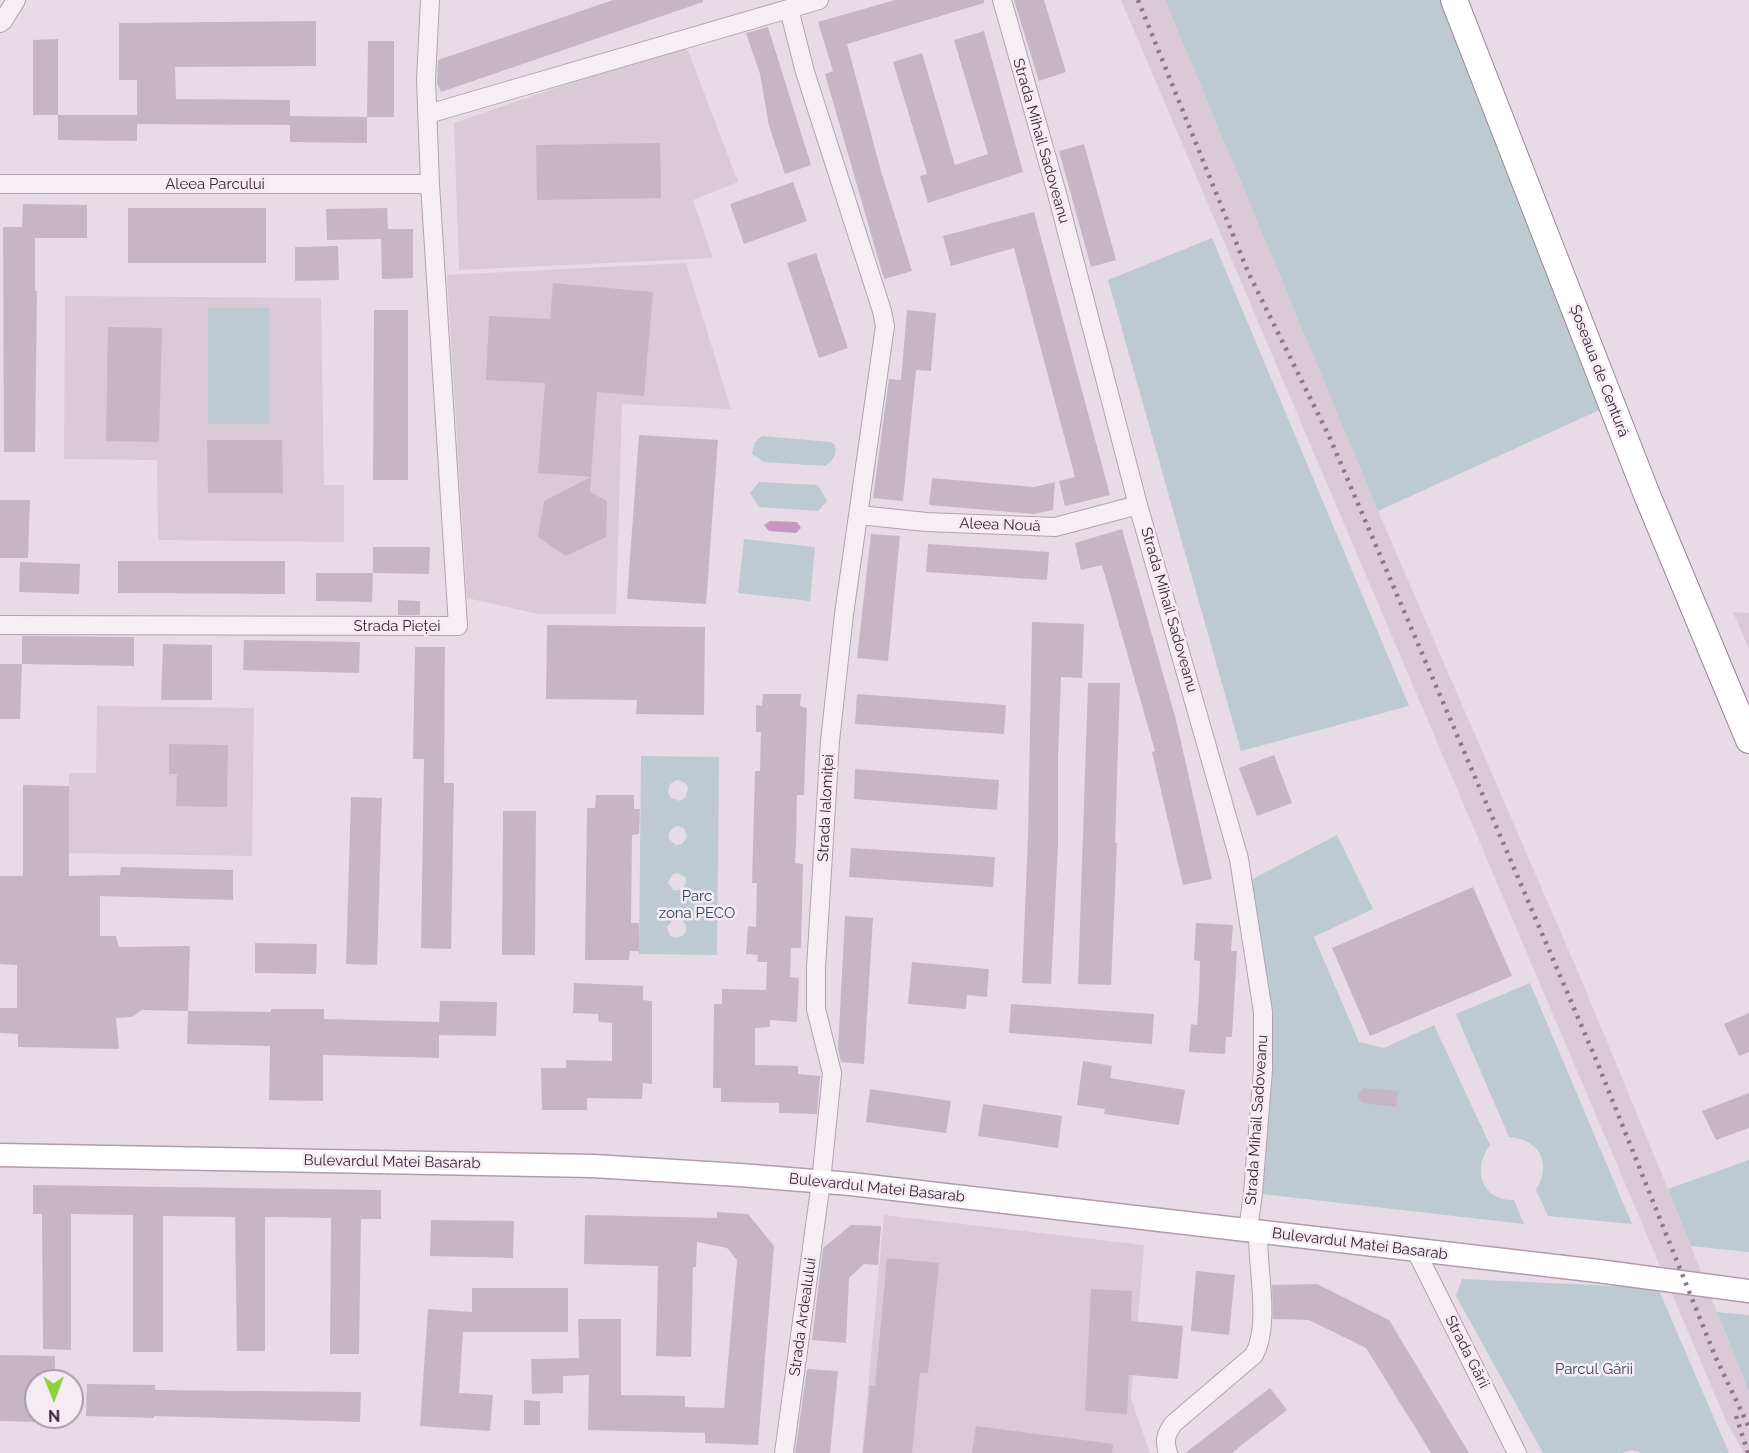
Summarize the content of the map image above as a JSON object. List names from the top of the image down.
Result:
{
  "streets": {
    "highway": ["Șoseaua de Centură"],
    "main road": ["Bulevardul Matei Basarab"],
    "street": [
      "Strada Mihail Sadoveanu",
      "Aleea Parcului",
      "Aleea Nouă",
      "Strada Pieței",
      "Strada Ialomiței",
      "Strada Ardealului",
      "Strada Gării"
    ]
  },
  "crossings": [
    ["Strada Mihail Sadoveanu", "Aleea Nouă"],
    ["Strada Mihail Sadoveanu", "Bulevardul Matei Basarab"],
    ["Aleea Parcului", "Strada Pieței"],
    ["Aleea Nouă", "Strada Ialomiței"],
    ["Strada Ialomiței", "Bulevardul Matei Basarab"],
    ["Strada Ialomiței", "Strada Ardealului"],
    ["Bulevardul Matei Basarab", "Strada Ardealului"],
    ["Bulevardul Matei Basarab", "Strada Gării"]
  ],
  "parks": ["Parc zona PECO", "Parcul Gării"],
  "north": "bottom"
}
